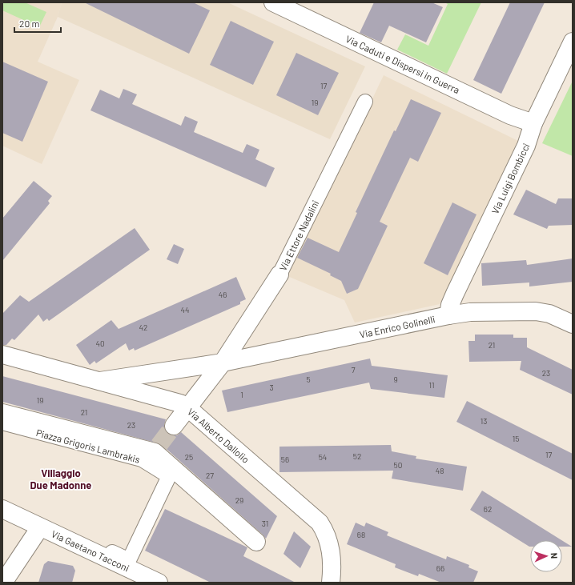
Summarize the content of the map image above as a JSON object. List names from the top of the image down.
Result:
{
  "streets": {
    "street": [
      "Via Caduti e Dispersi in Guerra",
      "Via Luigi Bombicci",
      "Via Ettore Nadalini",
      "Via Enrico Golinelli",
      "Via Alberto Dallolio",
      "Piazza Grigoris Lambrakis",
      "Via Gaetano Tacconi"
    ]
  },
  "crossings": [
    ["Via Caduti e Dispersi in Guerra", "Via Luigi Bombicci"],
    ["Via Luigi Bombicci", "Via Enrico Golinelli"],
    ["Via Ettore Nadalini", "Via Enrico Golinelli"],
    ["Via Enrico Golinelli", "Via Alberto Dallolio"]
  ],
  "districts": ["Villaggio Due Madonne"],
  "house_numbers": [
    "17",
    "19",
    "46",
    "44",
    "42",
    "40",
    "21",
    "7",
    "23",
    "5",
    "9",
    "11",
    "3",
    "1",
    "19",
    "21",
    "13",
    "23",
    "15",
    "17",
    "52",
    "25",
    "54",
    "56",
    "50",
    "48",
    "27",
    "29",
    "62",
    "31",
    "68",
    "66"
  ],
  "scale_bar": "20 m",
  "north": "right"
}
